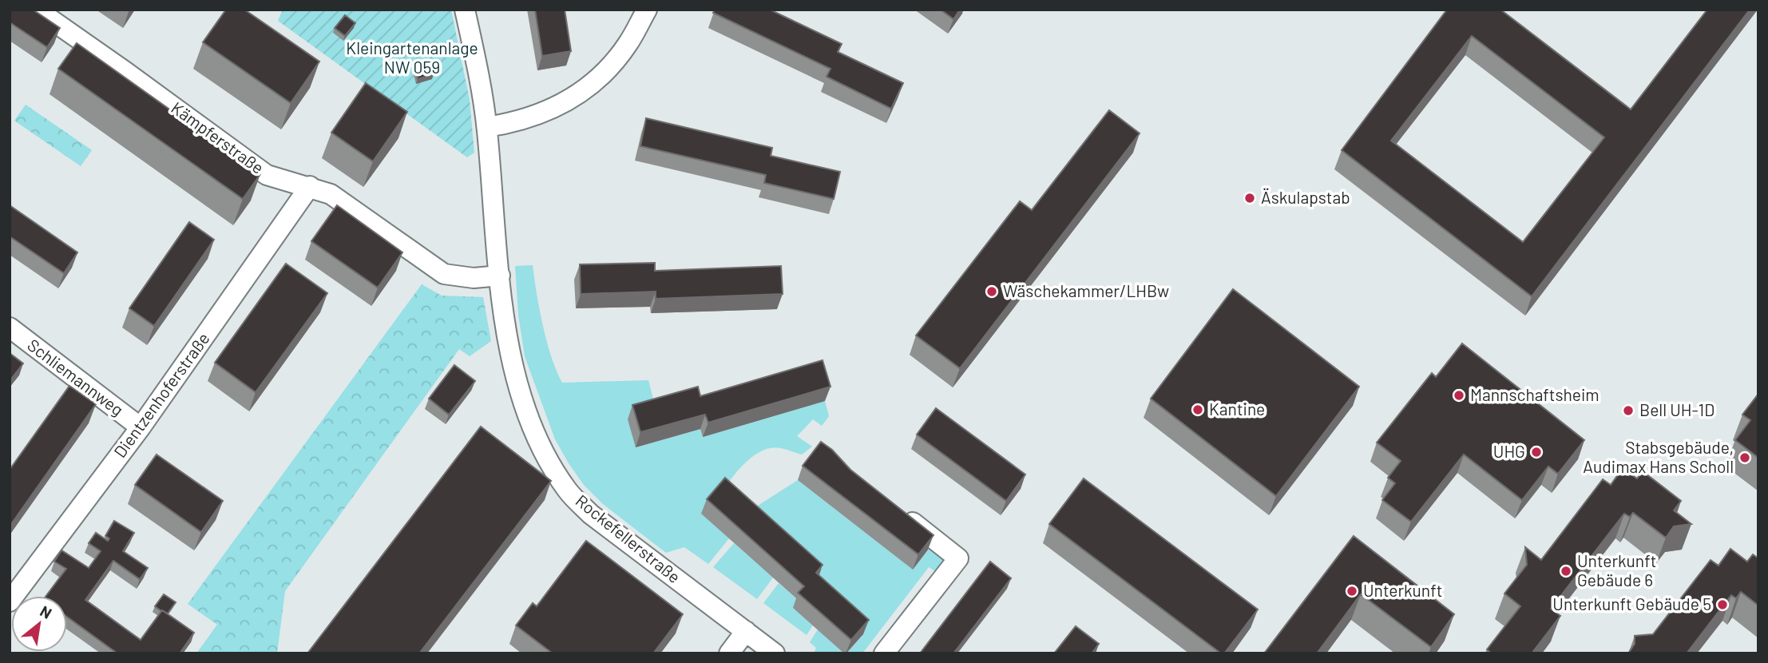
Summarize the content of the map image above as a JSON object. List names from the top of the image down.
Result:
{
  "streets": {
    "street": [
      "Kämpferstraße",
      "Schliemannweg",
      "Dientzenhoferstraße",
      "Rockefellerstraße"
    ]
  },
  "crossings": [
    ["Kämpferstraße", "Dientzenhoferstraße"],
    ["Kämpferstraße", "Rockefellerstraße"],
    ["Schliemannweg", "Dientzenhoferstraße"]
  ],
  "parks": ["Kleingartenanlage NW 059"],
  "places": [
    "Äskulapstab",
    "Wäschekammer/LHBw",
    "Mannschaftsheim",
    "Kantine",
    "Bell UH-1D",
    "UHG",
    "Stabsgebäude, Audimax Hans Scholl",
    "Unterkunft Gebäude 6",
    "Unterkunft",
    "Unterkunft Gebäude 5"
  ],
  "north": "top right"
}
